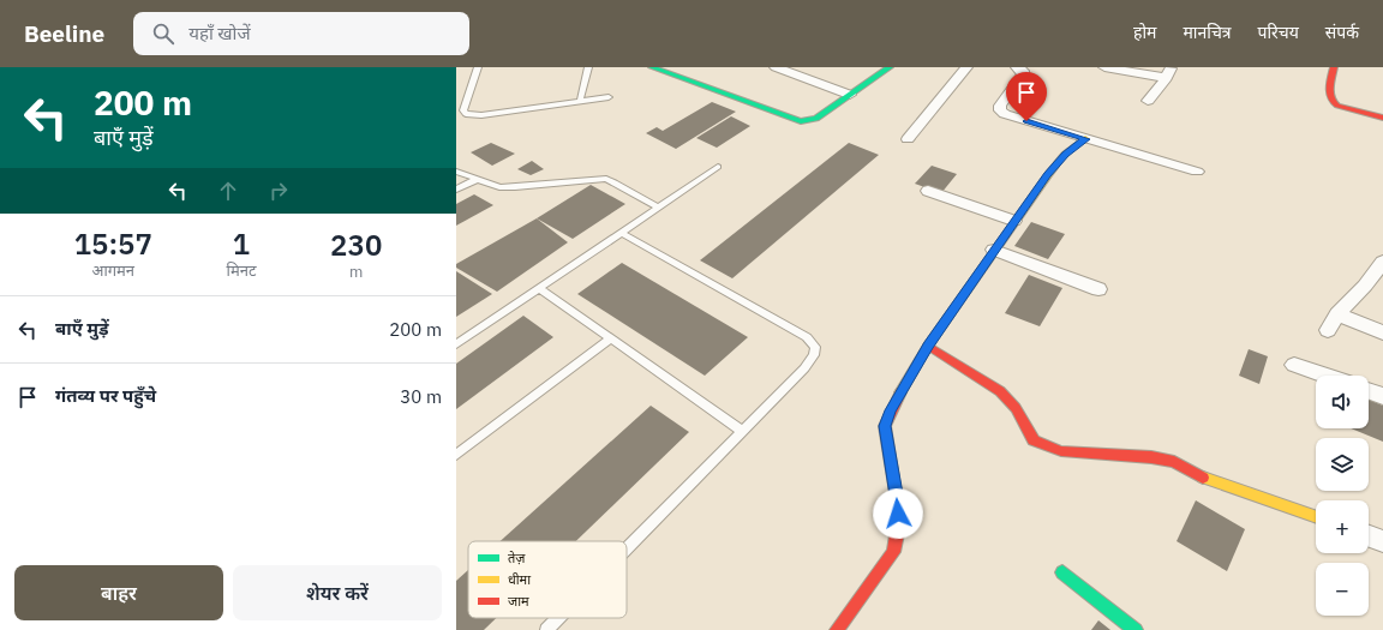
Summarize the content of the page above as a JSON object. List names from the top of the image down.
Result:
{
  "legend": ["तेज़", "धीमा", "जाम"],
  "page": {
    "header": "Beeline",
    "search": "यहाँ खोजें",
    "nav": [
      "होम",
      "मानचित्र",
      "परिचय",
      "संपर्क"
    ],
    "turn": ["200 m", "बाएँ मुड़ें"],
    "eta": [
      "15:57",
      "आगमन",
      "1",
      "मिनट",
      "230",
      "m"
    ],
    "list": [
      {
        "name": "बाएँ मुड़ें",
        "value": "200 m"
      },
      {
        "name": "गंतव्य पर पहुँचे",
        "value": "30 m"
      }
    ],
    "map_buttons": ["+", "−"],
    "buttons": ["बाहर", "शेयर करें"]
  }
}
